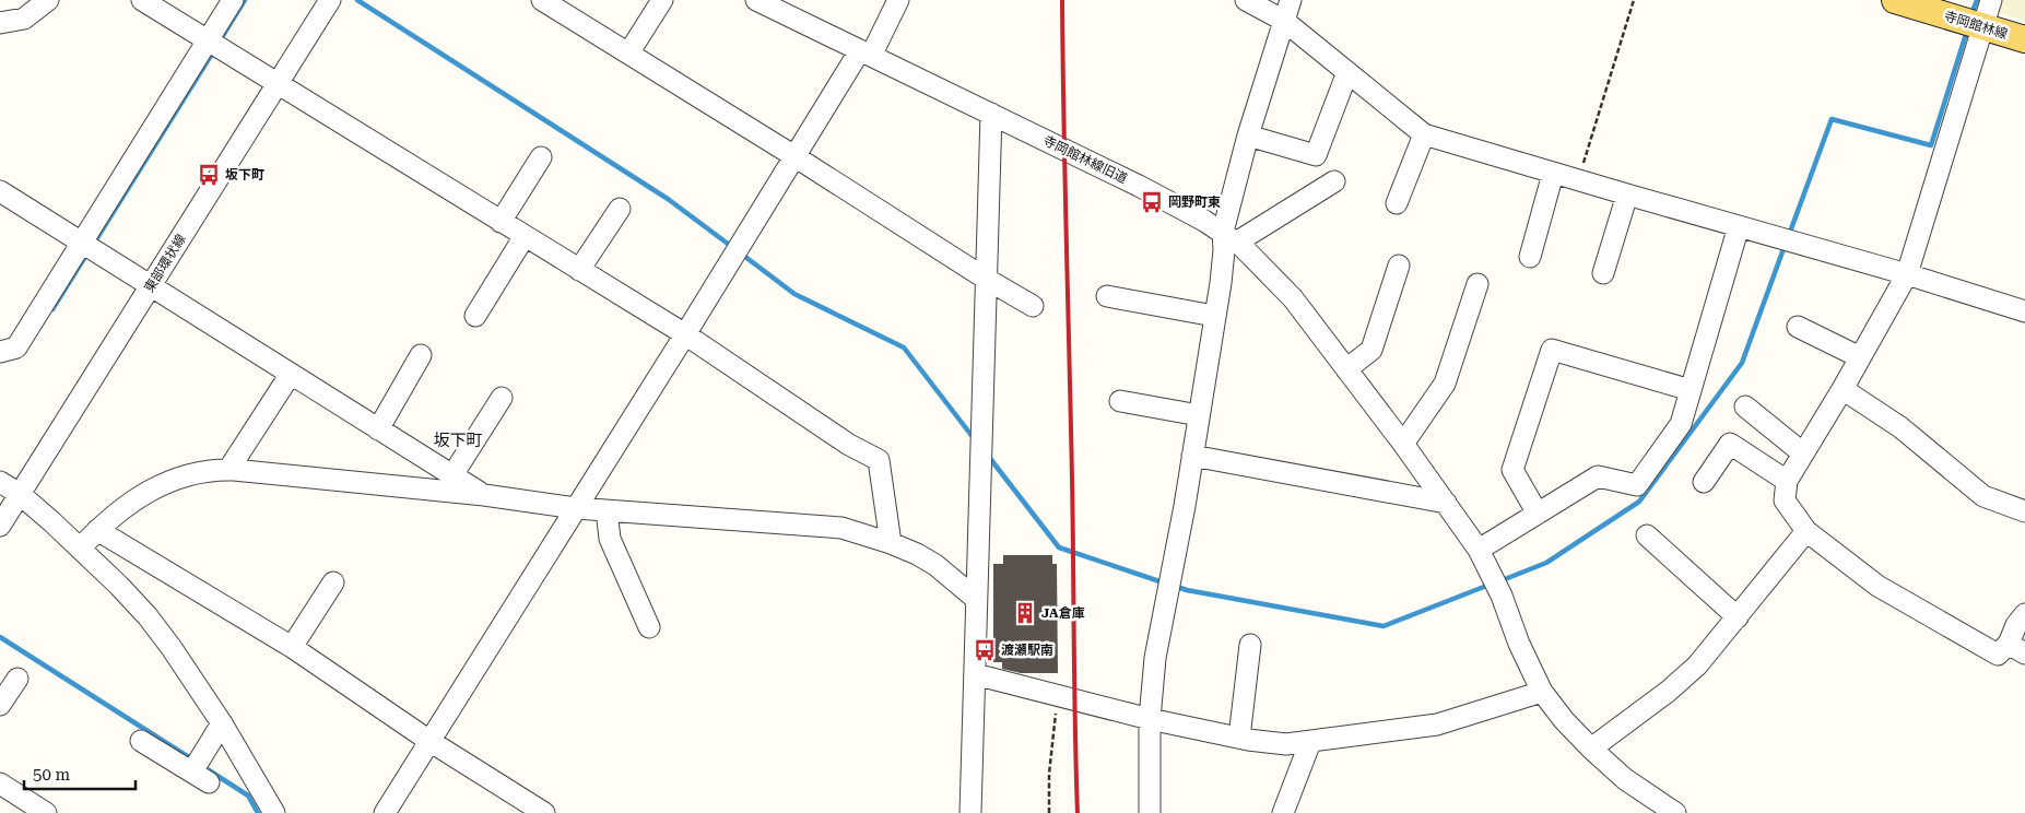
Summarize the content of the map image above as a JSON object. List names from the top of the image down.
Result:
{
  "streets": {
    "main road": ["寺岡館林線"],
    "street": ["寺岡館林線旧道", "東部環状線"]
  },
  "districts": ["坂下町"],
  "places": {
    "bus stop": ["坂下町", "岡野町東", "渡瀬駅南"],
    "building": ["JA倉庫"]
  },
  "scale_bar": "50 m"
}
